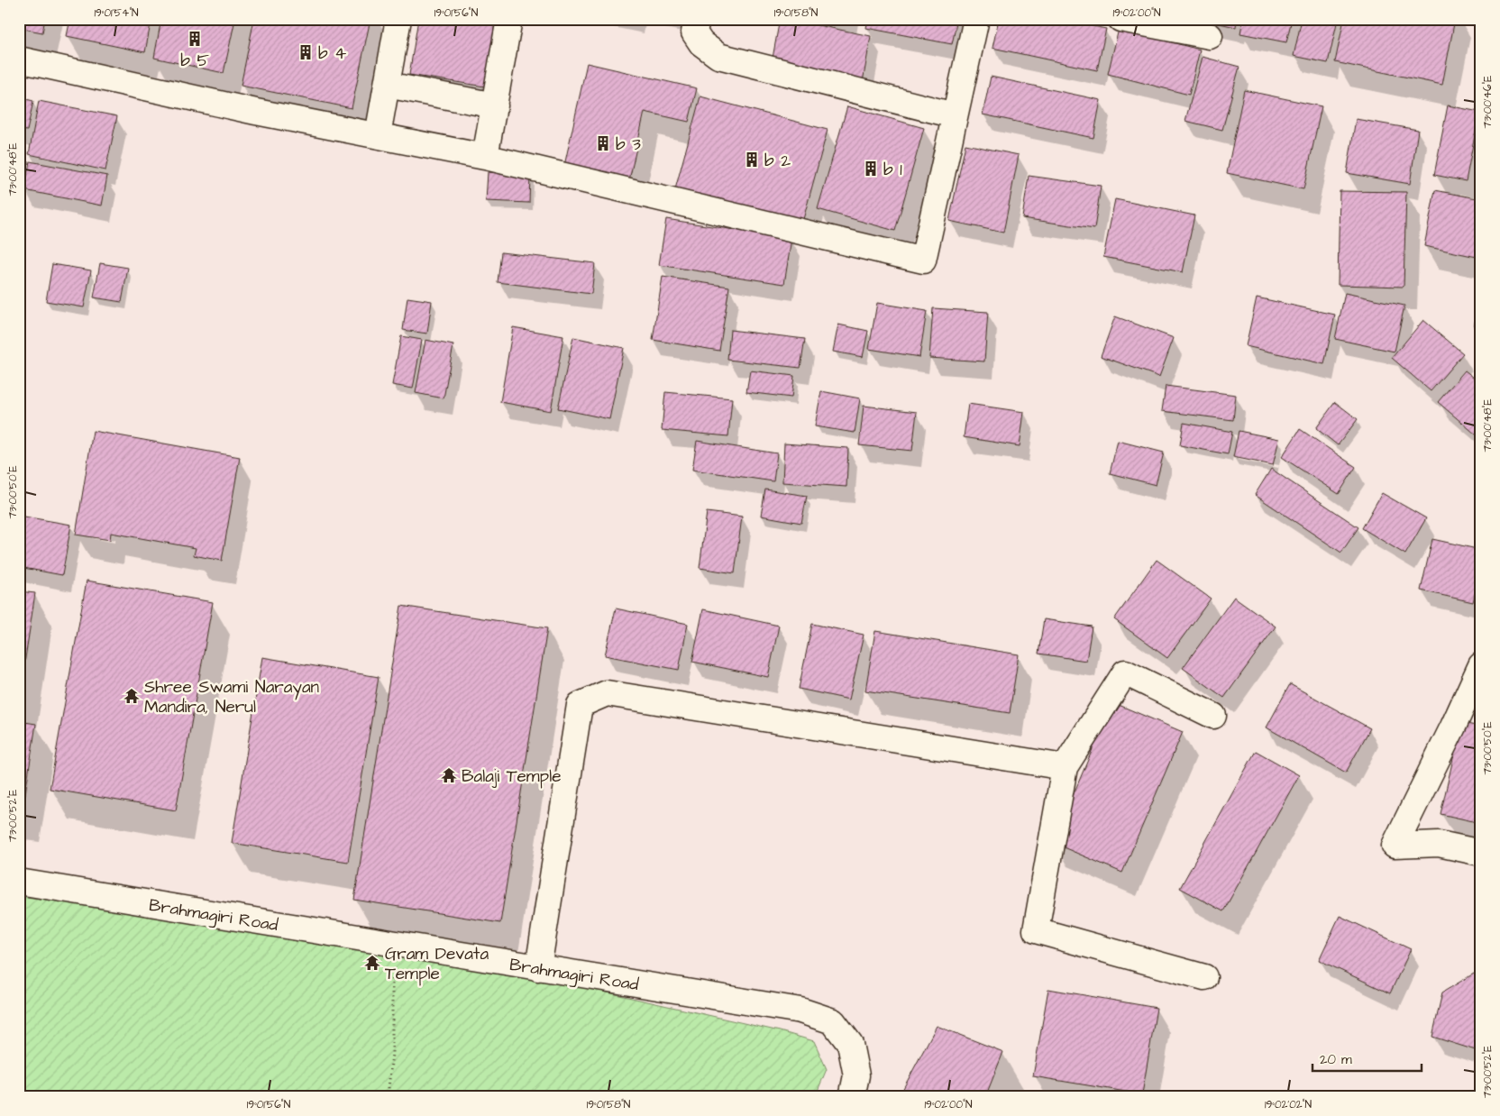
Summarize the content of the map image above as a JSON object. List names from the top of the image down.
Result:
{
  "streets": {
    "street": ["Brahmagiri Road"]
  },
  "places": {
    "building": [
      "b 5",
      "b 4",
      "b 3",
      "b 2",
      "b 1"
    ],
    "temple": ["Shree Swami Narayan Mandira, Nerul", "Balaji Temple", "Gram Devata Temple"]
  },
  "scale_bar": "20 m",
  "coordinates": [
    "19°01'54\"N",
    "19°01'56\"N",
    "19°01'58\"N",
    "19°02'00\"N",
    "73°00'46\"E",
    "73°00'48\"E",
    "73°00'50\"E",
    "73°00'52\"E",
    "19°02'02\"N"
  ]
}
